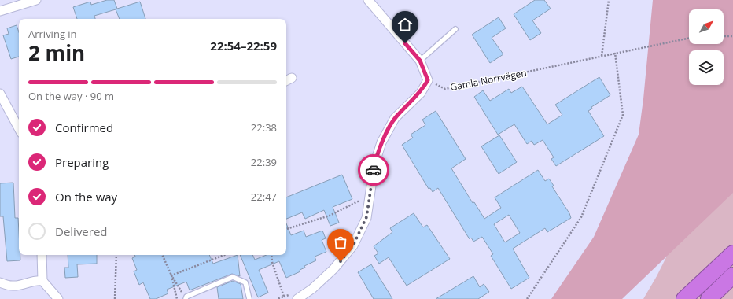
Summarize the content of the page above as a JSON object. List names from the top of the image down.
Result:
{
  "streets": {
    "path": ["Gamla Norrvägen"]
  },
  "north": "top right",
  "page": {
    "heading": ["2 min", "Arriving in", "22:54–22:59"],
    "bar": "On the way · 90 m",
    "list": [
      ["Confirmed", "22:38"],
      ["Preparing", "22:39"],
      ["On the way", "22:47"],
      "Delivered"
    ]
  }
}
